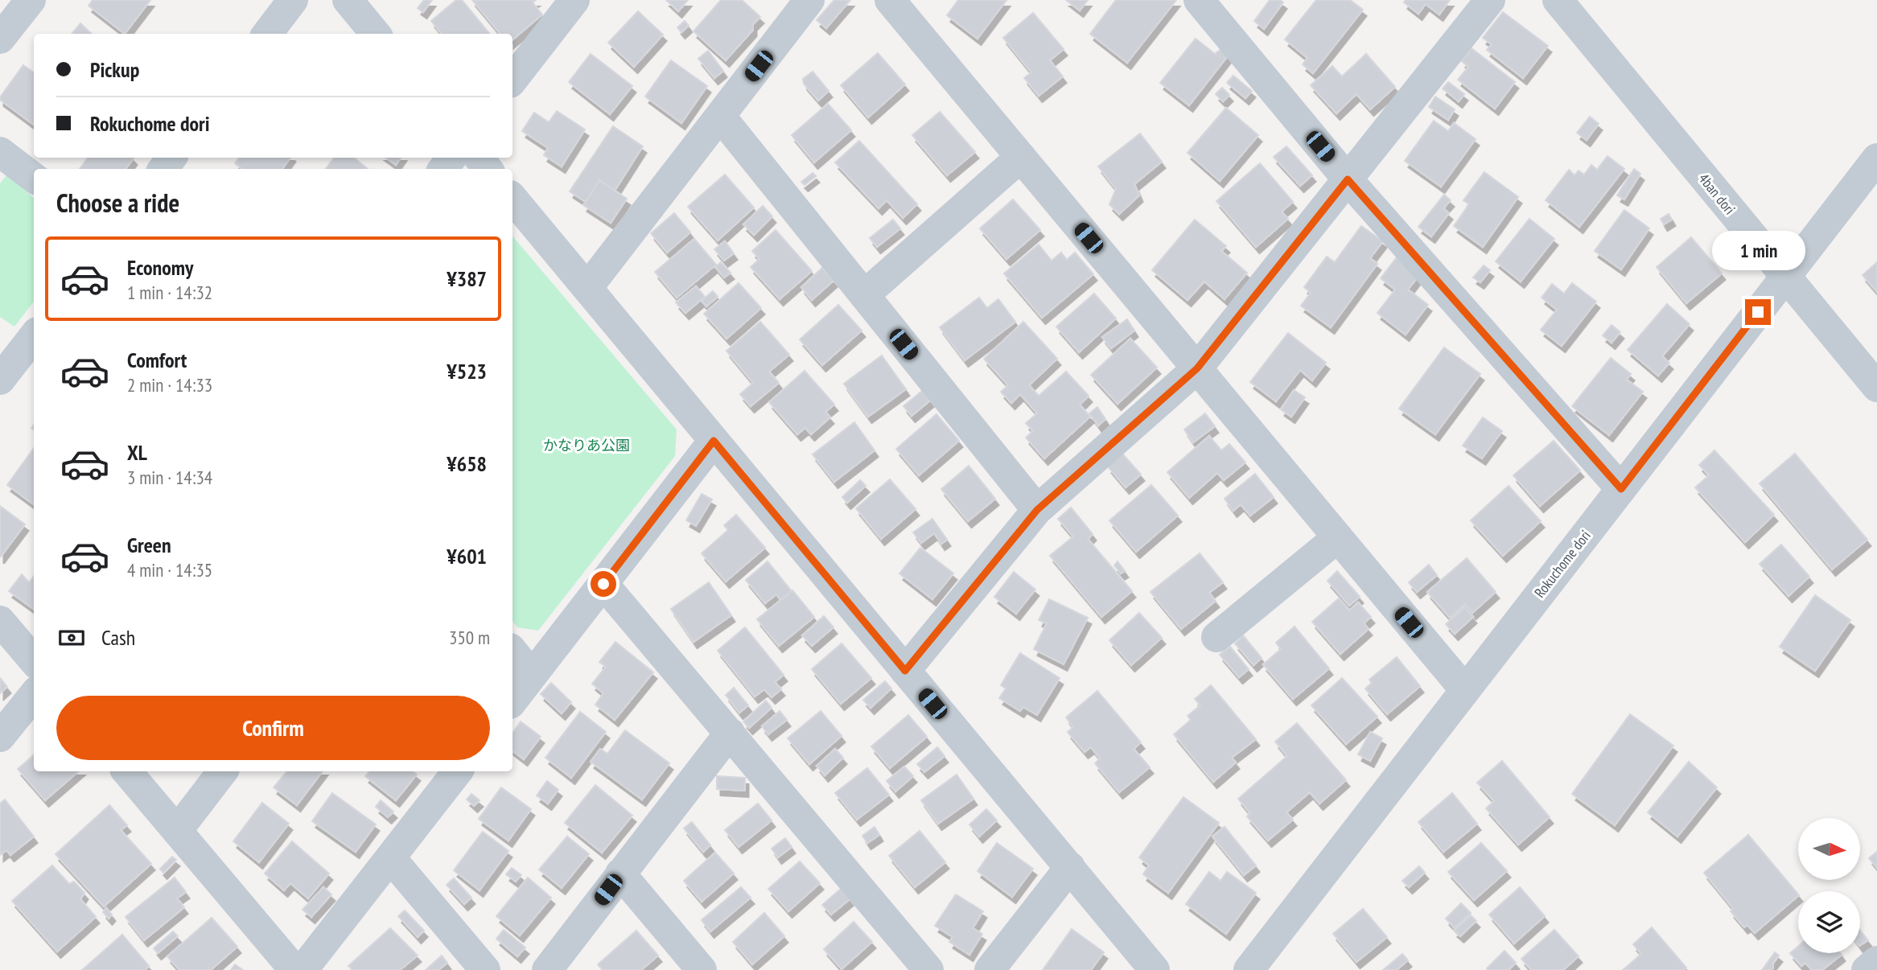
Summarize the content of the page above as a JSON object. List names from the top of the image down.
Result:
{
  "streets": {
    "street": ["4ban dori", "Rokuchome dori"]
  },
  "crossings": [
    ["4ban dori", "Rokuchome dori"]
  ],
  "parks": ["かなりあ公園"],
  "north": "right",
  "page": {
    "banner": ["Pickup", "Rokuchome dori"],
    "heading": "Choose a ride",
    "bubble": "1 min",
    "list": [
      {
        "name": "Economy",
        "note": "1 min · 14:32",
        "value": "¥387"
      },
      {
        "name": "Comfort",
        "note": "2 min · 14:33",
        "value": "¥523"
      },
      {
        "name": "XL",
        "note": "3 min · 14:34",
        "value": "¥658"
      },
      {
        "name": "Green",
        "note": "4 min · 14:35",
        "value": "¥601"
      }
    ],
    "pay": ["Cash", "350 m"],
    "buttons": "Confirm"
  }
}
